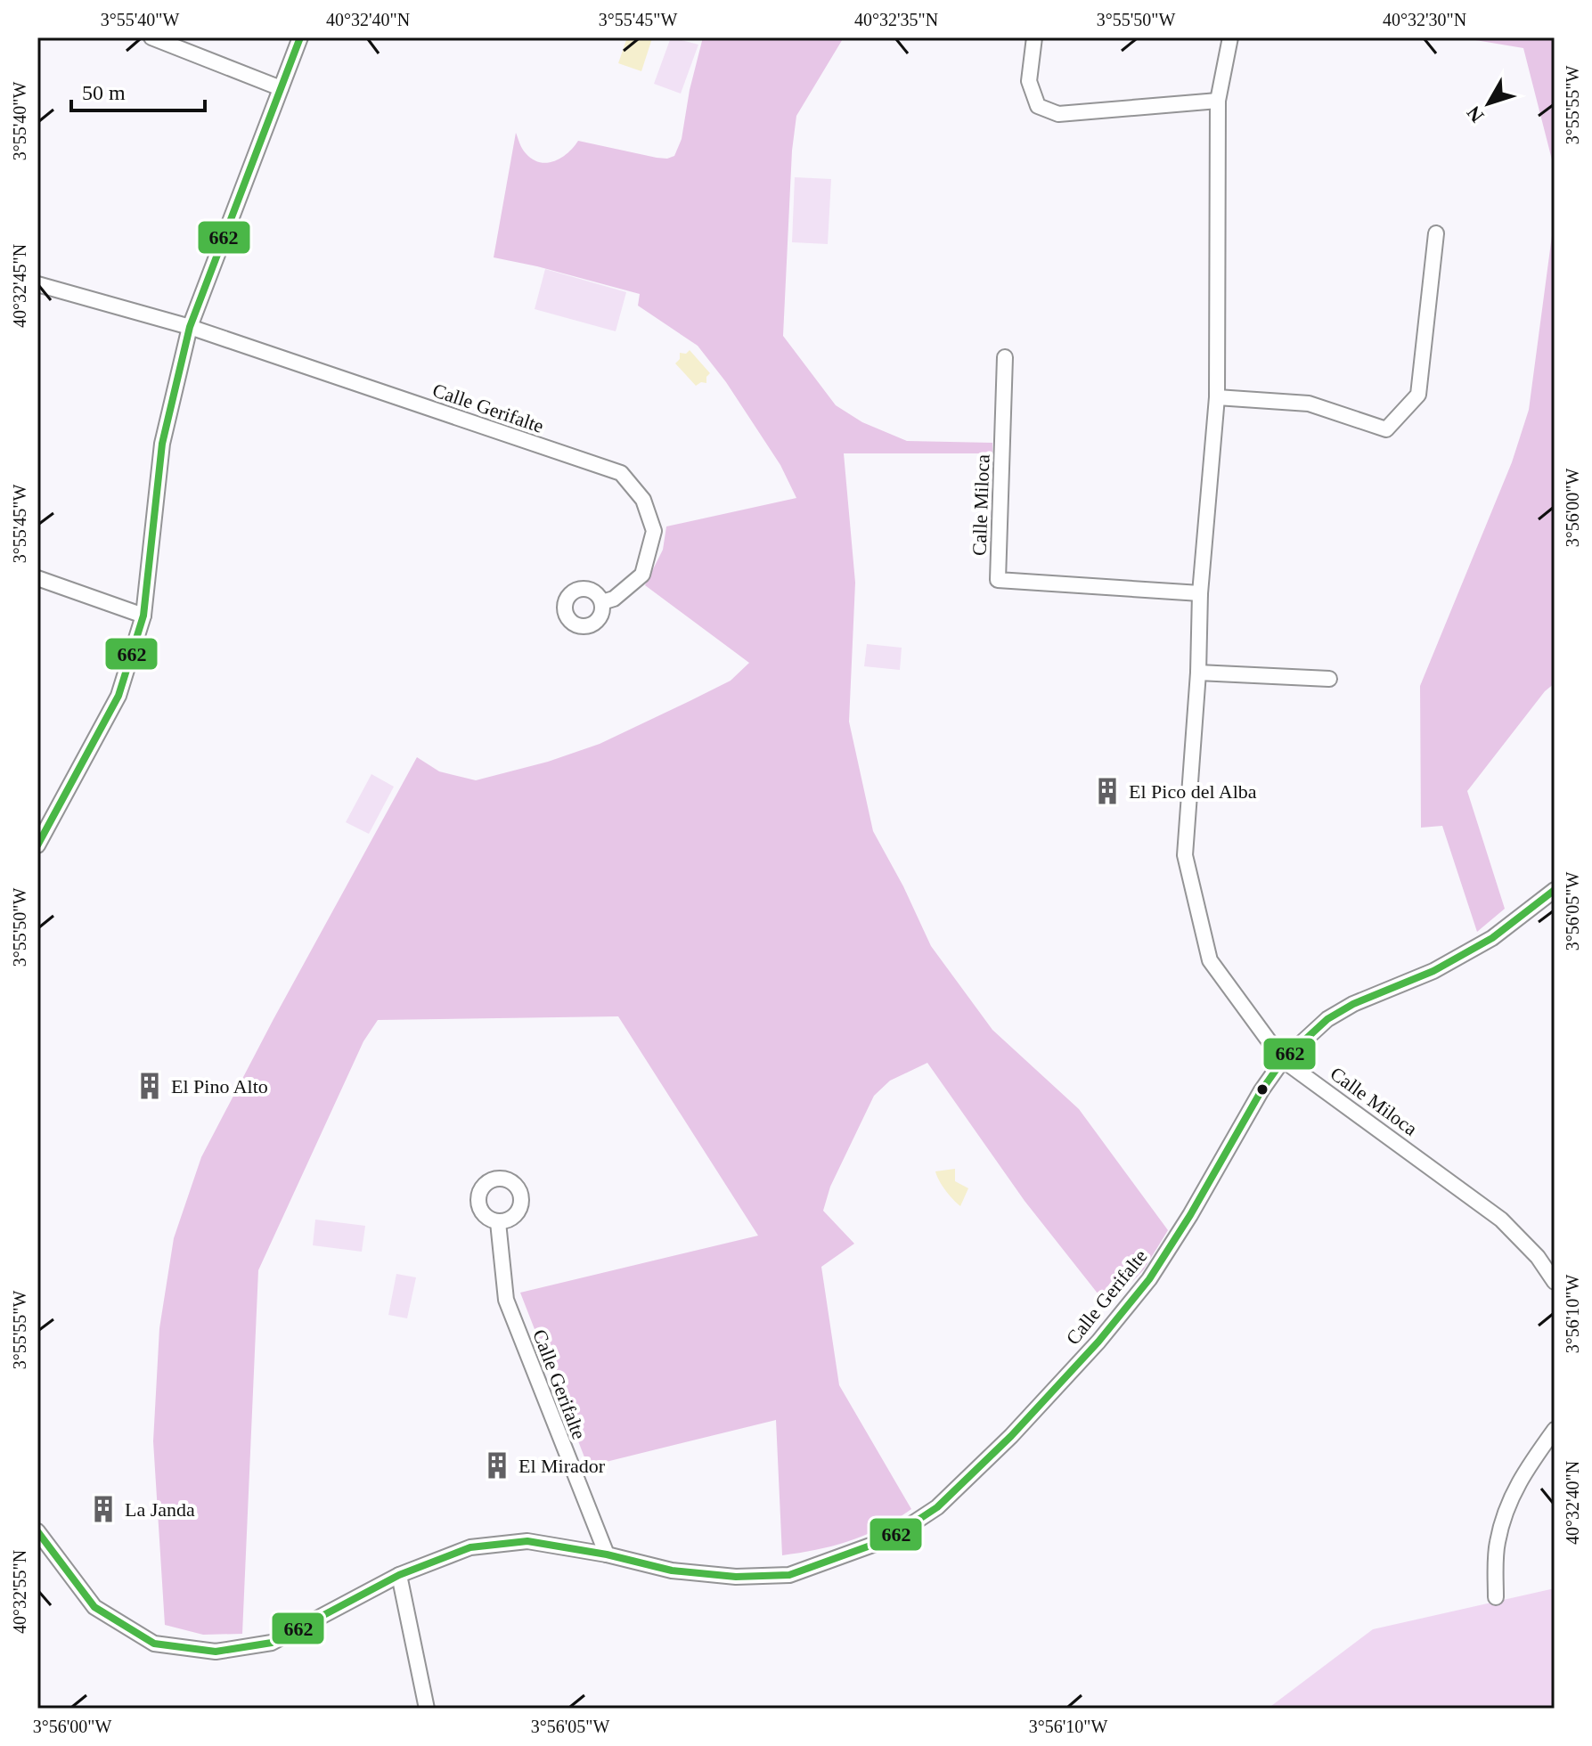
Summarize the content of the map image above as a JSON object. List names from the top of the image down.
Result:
{
  "streets": {
    "street": ["Calle Gerifalte", "Calle Miloca"]
  },
  "crossings": [
    ["Calle Gerifalte", "Calle Miloca"]
  ],
  "places": {
    "building": [
      "El Pico del Alba",
      "El Pino Alto",
      "El Mirador",
      "La Janda"
    ]
  },
  "lines": ["transit line 662"],
  "scale_bar": "50 m",
  "north": "bottom left",
  "coordinates": [
    "3°55'40\"W",
    "40°32'40\"N",
    "3°55'45\"W",
    "40°32'35\"N",
    "3°55'50\"W",
    "40°32'30\"N",
    "3°55'55\"W",
    "40°32'45\"N",
    "3°56'00\"W",
    "3°56'05\"W",
    "3°56'10\"W",
    "40°32'55\"N"
  ]
}
